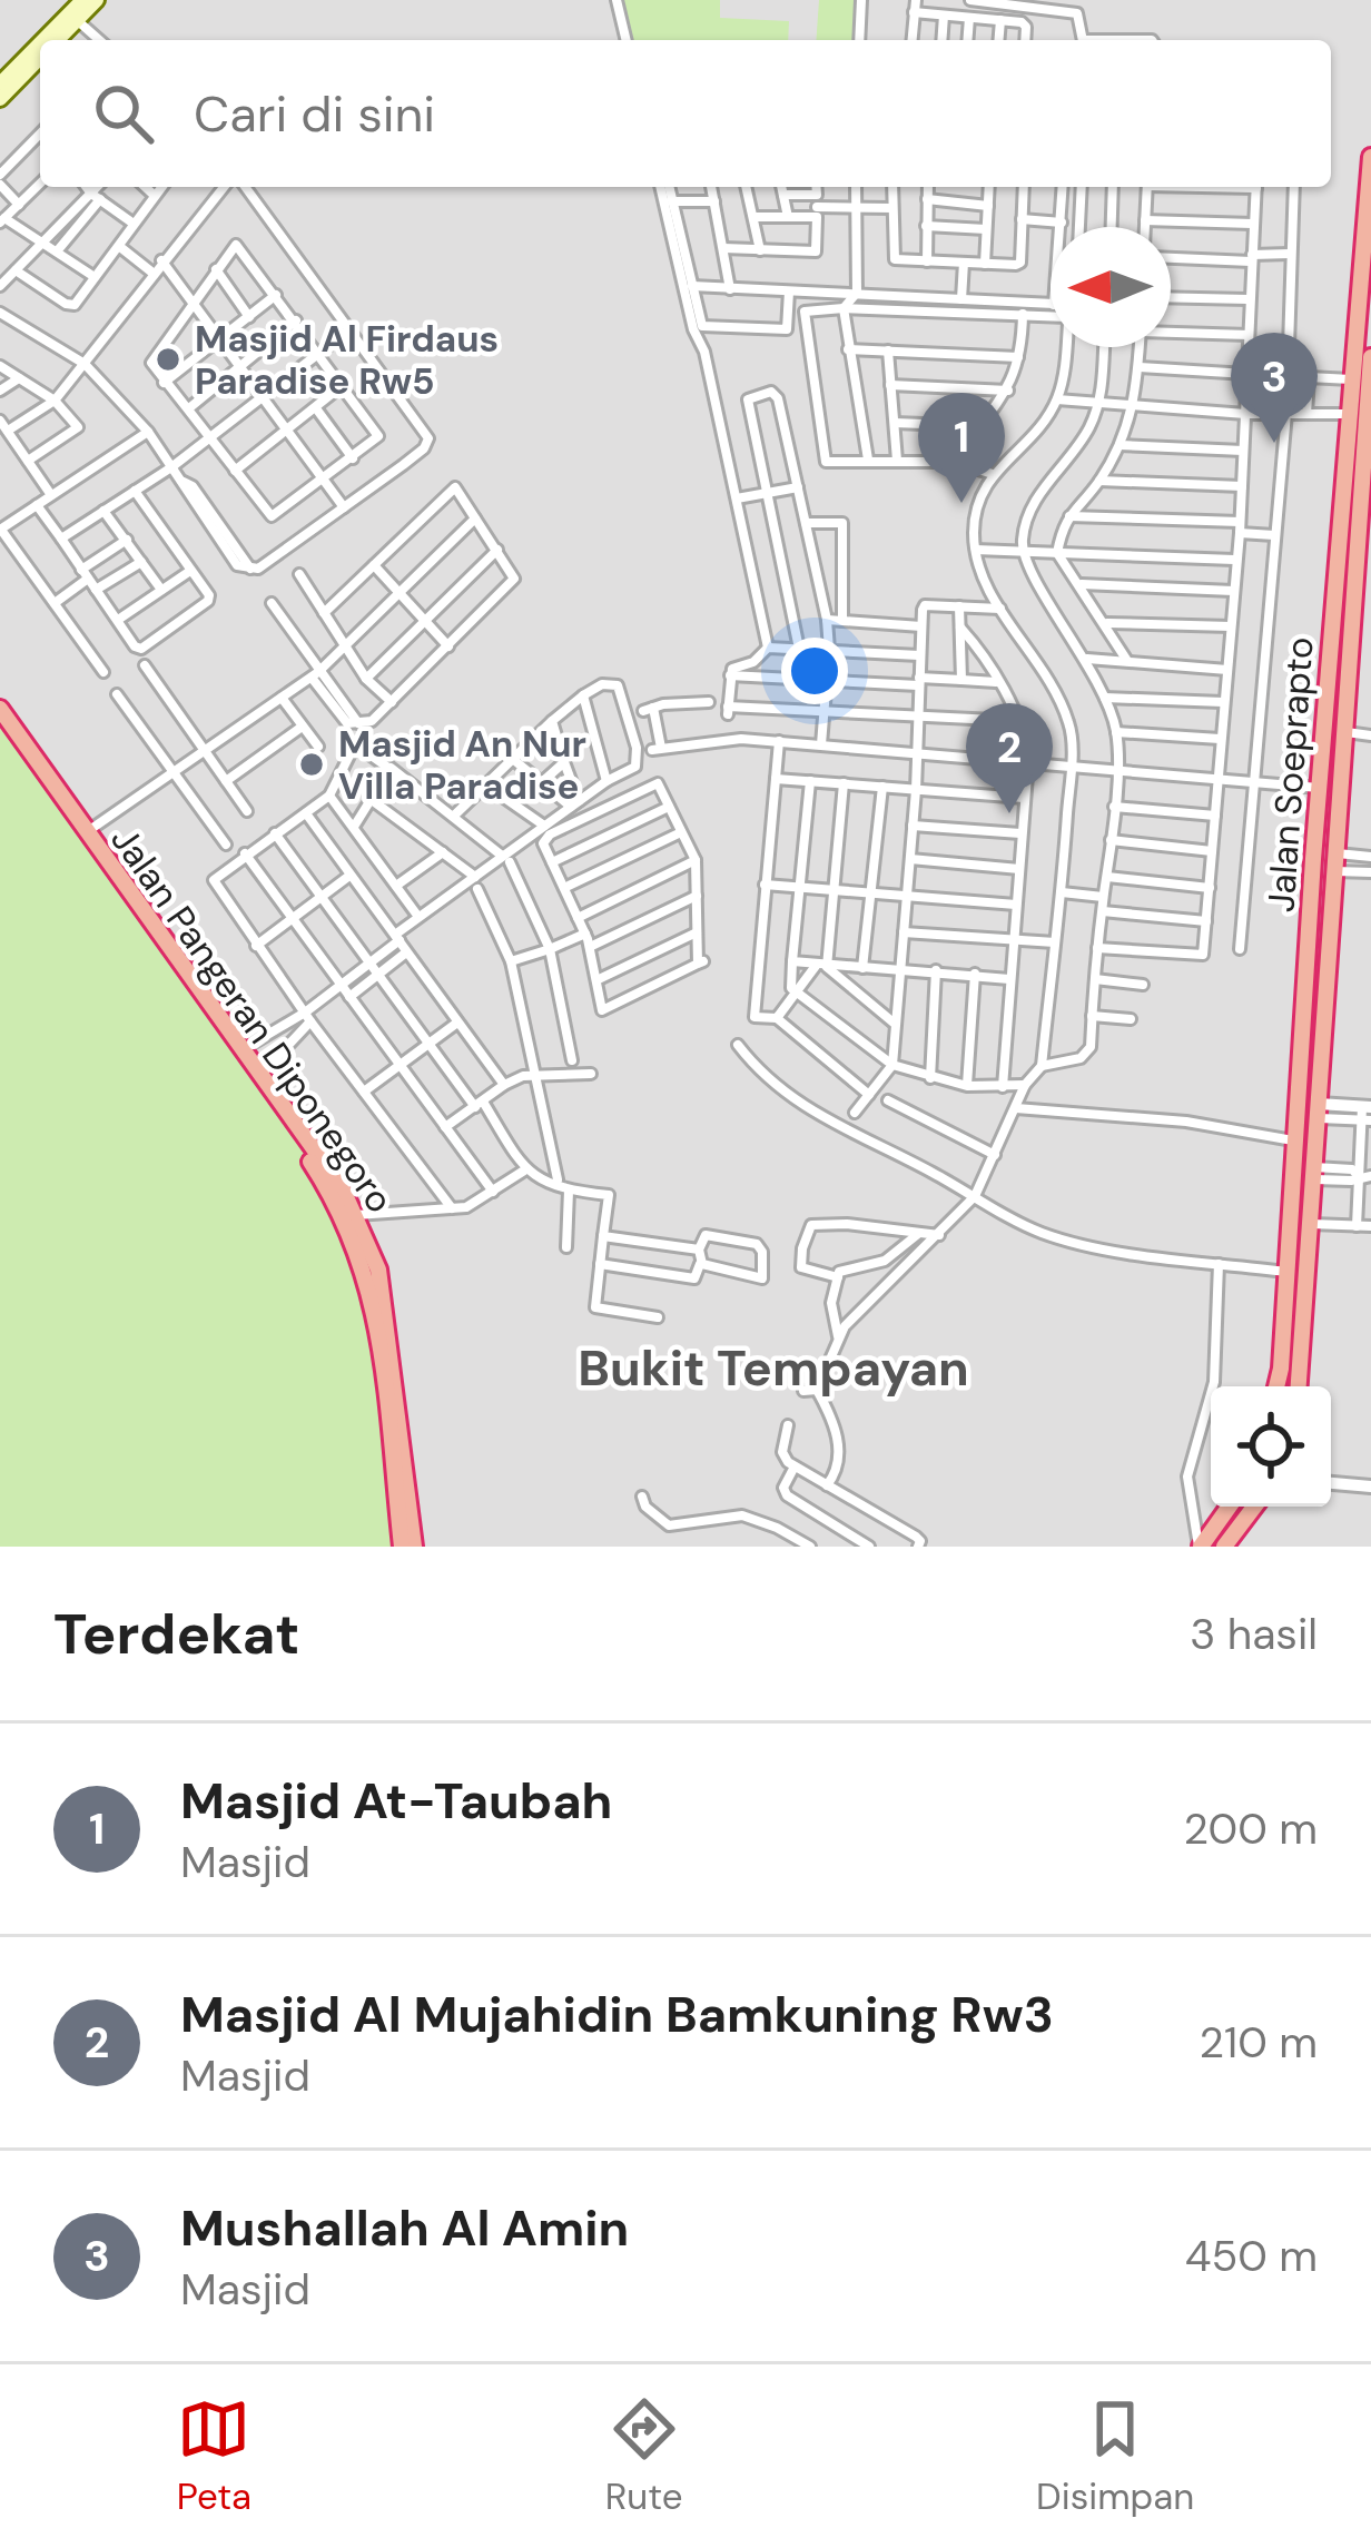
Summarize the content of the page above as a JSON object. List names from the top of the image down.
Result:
{
  "streets": {
    "highway": ["Jalan Soeprapto", "Jalan Pangeran Diponegoro"]
  },
  "districts": ["Bukit Tempayan"],
  "places": ["Masjid Al Firdaus Paradise Rw5", "Masjid An Nur Villa Paradise"],
  "north": "left",
  "page": {
    "search": "Cari di sini",
    "pins": ["3", "1", "2"],
    "heading": ["Terdekat", "3 hasil"],
    "list": [
      {
        "mark": "1",
        "name": "Masjid At-Taubah",
        "note": "Masjid",
        "value": "200 m"
      },
      {
        "mark": "2",
        "name": "Masjid Al Mujahidin Bamkuning Rw3",
        "note": "Masjid",
        "value": "210 m"
      },
      {
        "mark": "3",
        "name": "Mushallah Al Amin",
        "note": "Masjid",
        "value": "450 m"
      }
    ],
    "nav": ["Peta", "Rute", "Disimpan"]
  }
}
